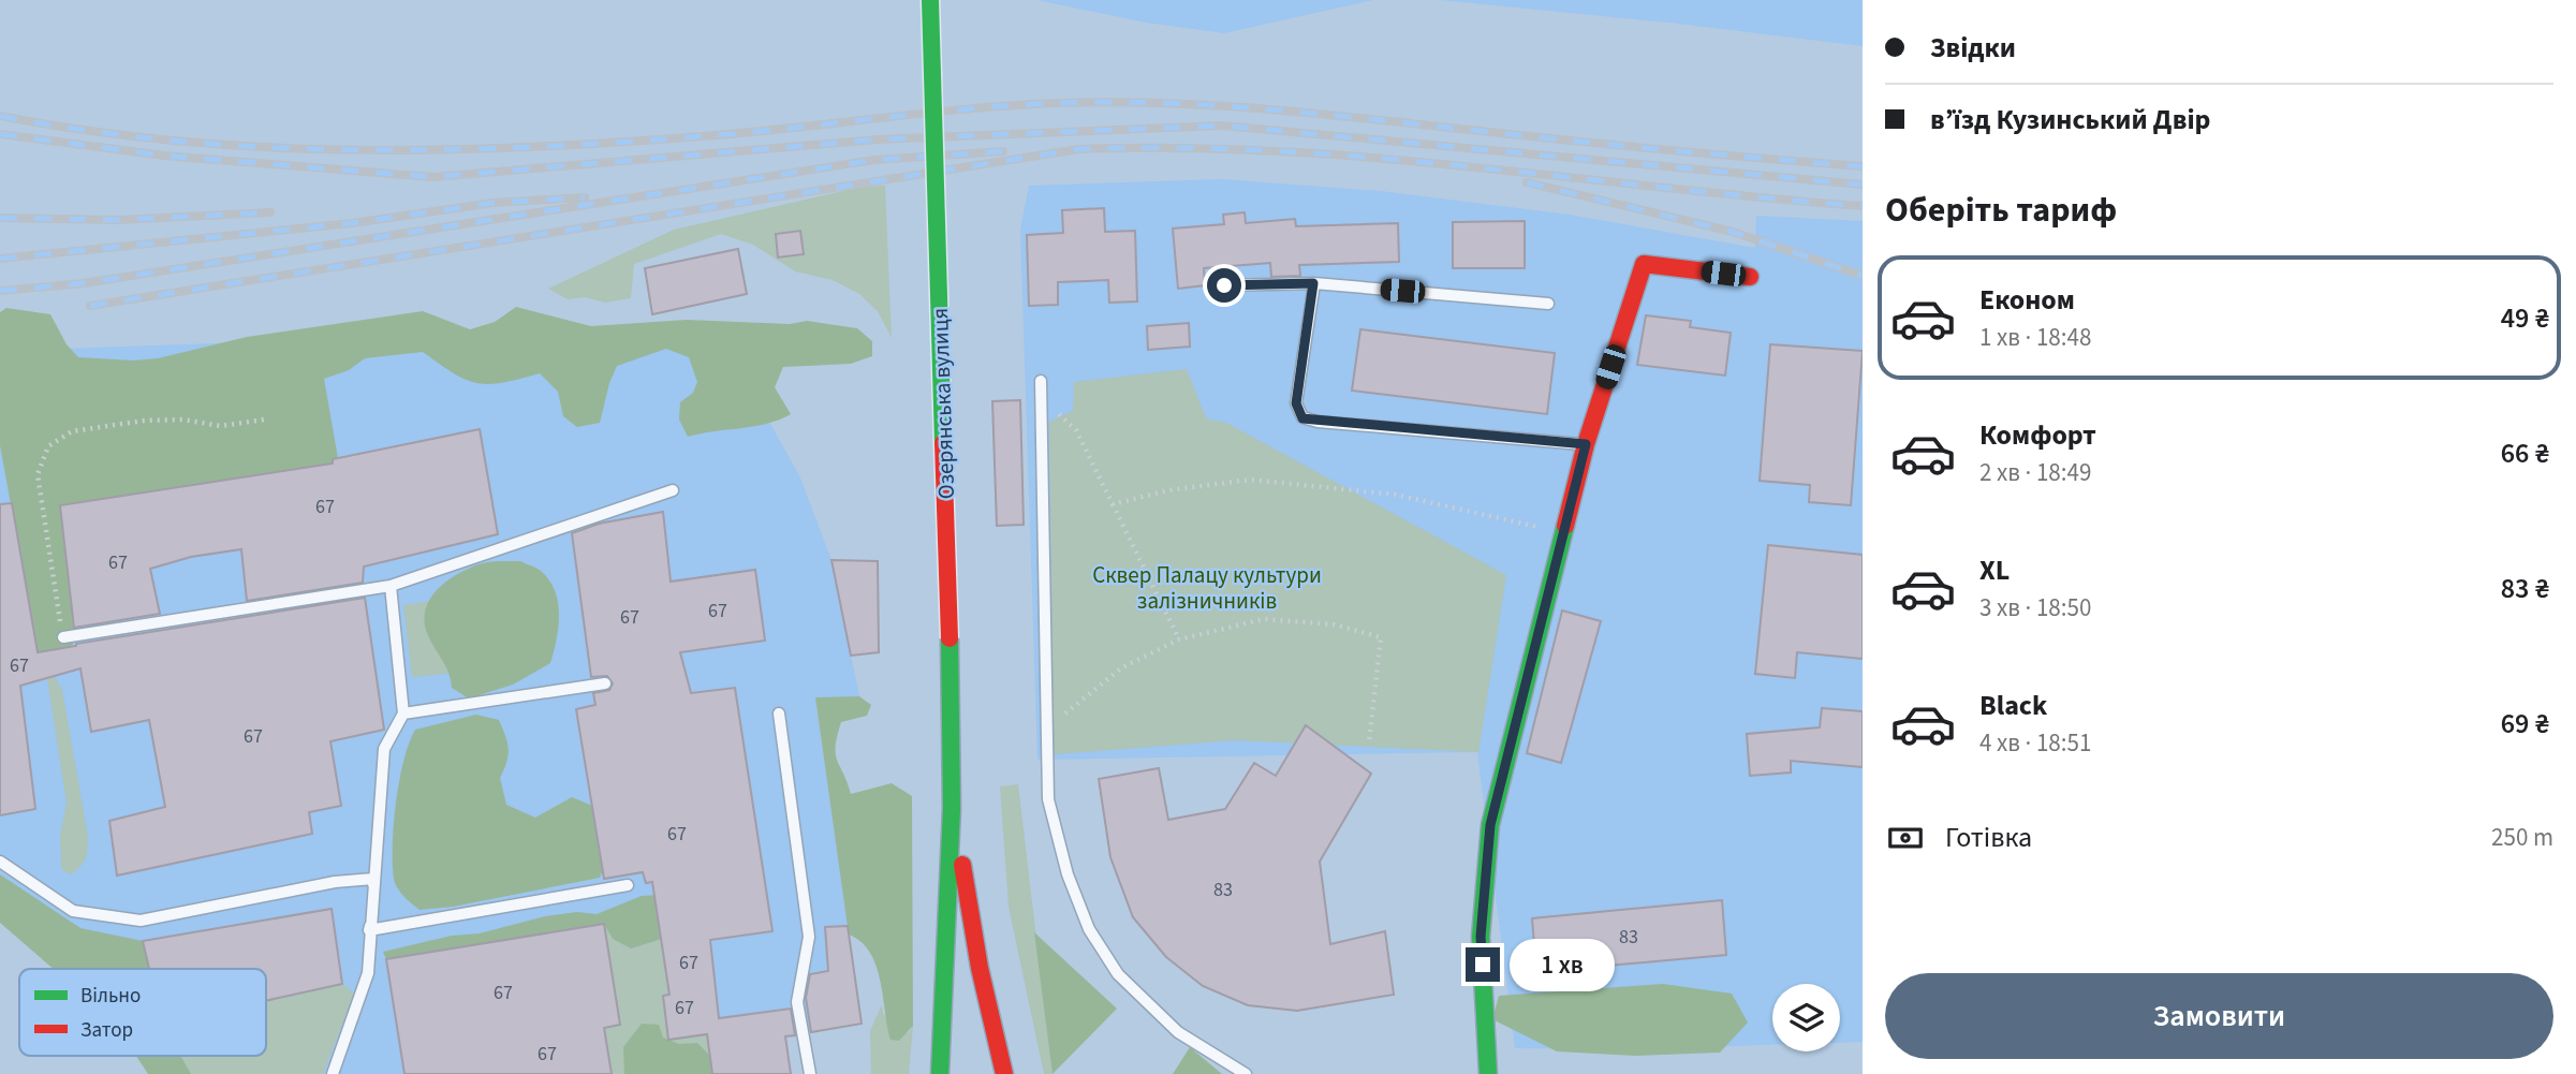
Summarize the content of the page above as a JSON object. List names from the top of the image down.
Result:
{
  "streets": {
    "main road": ["Озерянська вулиця"]
  },
  "parks": ["Сквер Палацу культури залізничників"],
  "house_numbers": [
    "67",
    "67",
    "67",
    "67",
    "67",
    "67",
    "67",
    "83",
    "83",
    "67",
    "67",
    "67",
    "67"
  ],
  "legend": ["Вільно", "Затор"],
  "page": {
    "banner": ["Звідки", "в’їзд Кузинський Двір"],
    "heading": "Оберіть тариф",
    "list": [
      {
        "name": "Економ",
        "note": "1 хв · 18:48",
        "value": "49 ₴"
      },
      {
        "name": "Комфорт",
        "note": "2 хв · 18:49",
        "value": "66 ₴"
      },
      {
        "name": "XL",
        "note": "3 хв · 18:50",
        "value": "83 ₴"
      },
      {
        "name": "Black",
        "note": "4 хв · 18:51",
        "value": "69 ₴"
      }
    ],
    "pay": ["Готівка", "250 m"],
    "bubble": "1 хв",
    "buttons": "Замовити"
  }
}
